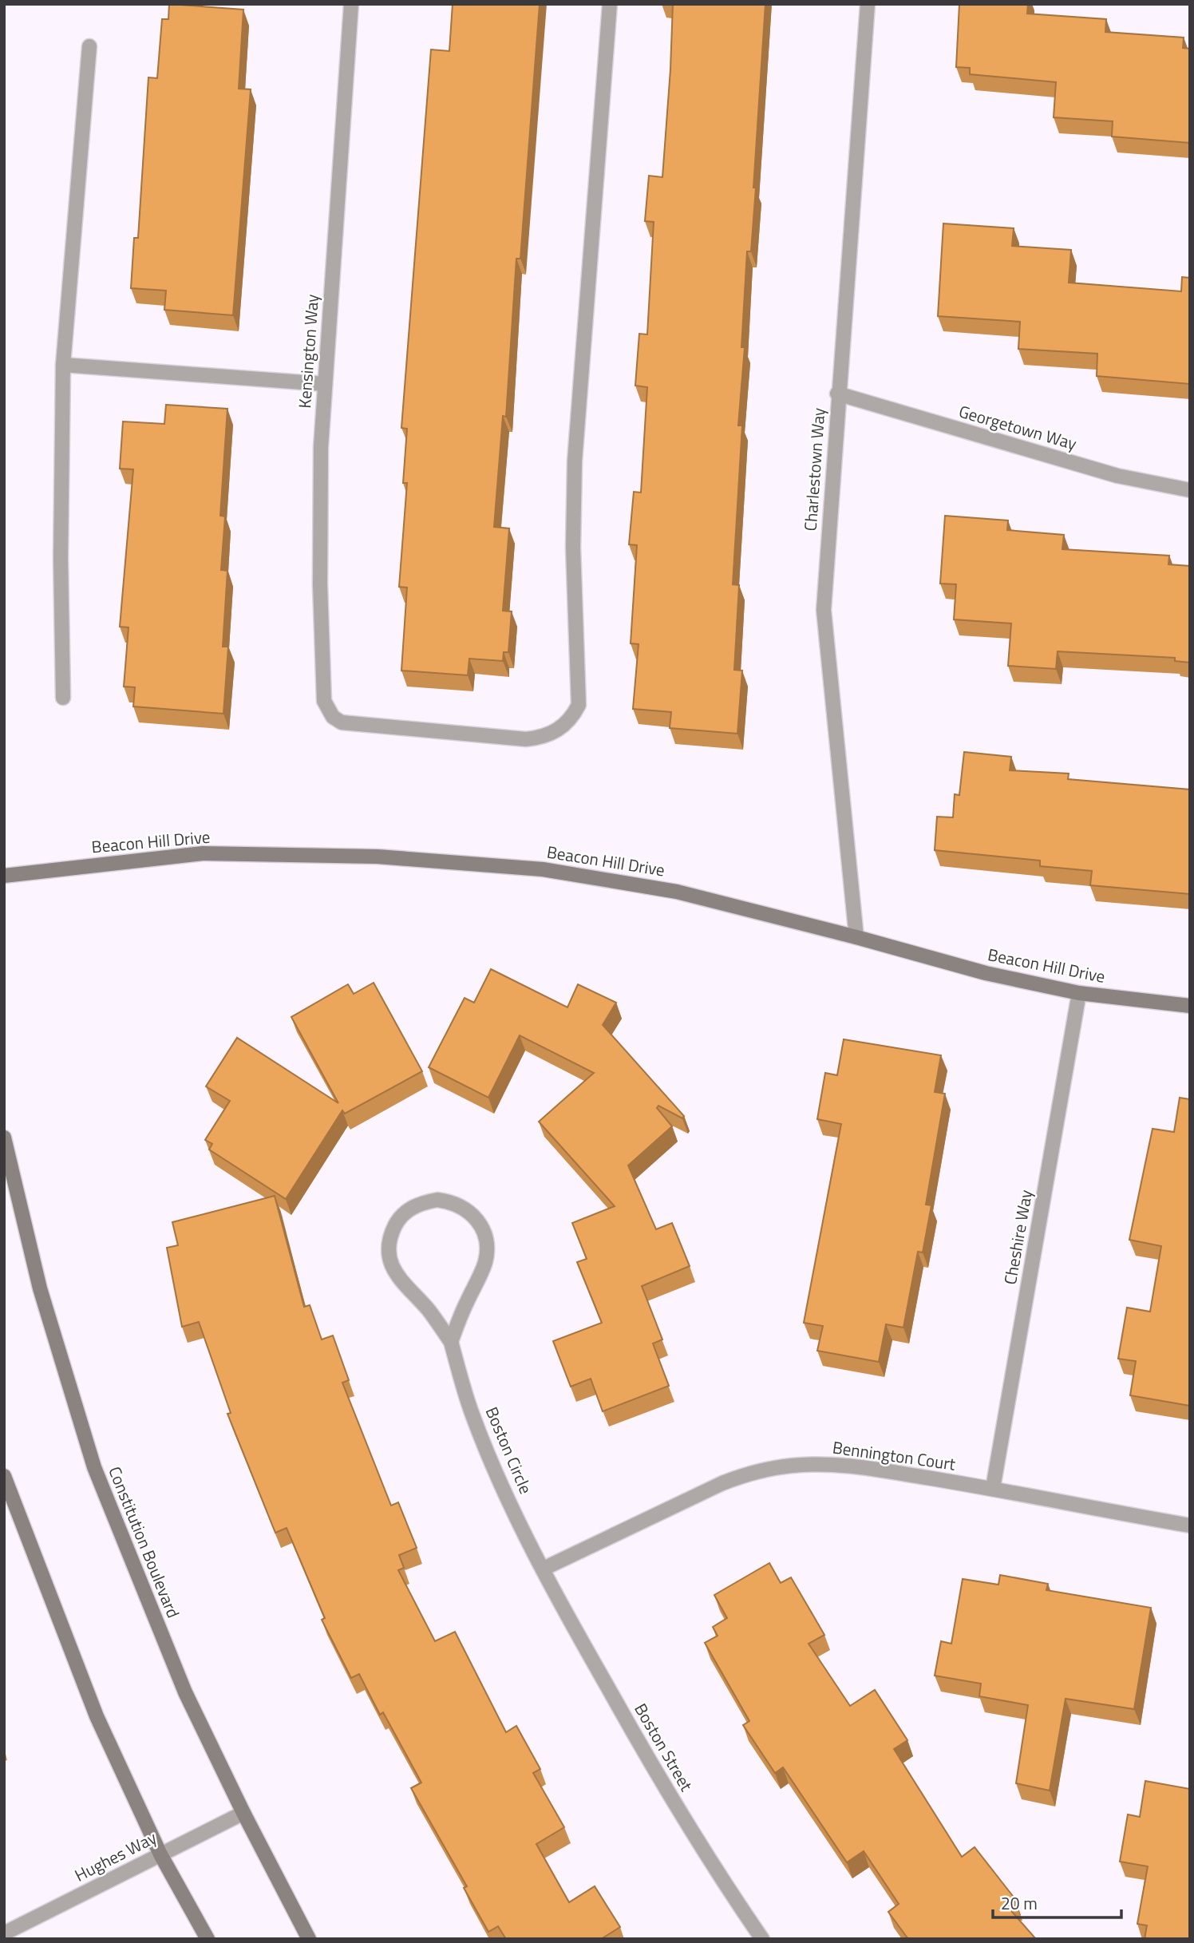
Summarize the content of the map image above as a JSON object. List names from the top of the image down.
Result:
{
  "streets": {
    "main road": ["Beacon Hill Drive", "Constitution Boulevard"],
    "street": [
      "Kensington Way",
      "Georgetown Way",
      "Charlestown Way",
      "Cheshire Way",
      "Boston Circle",
      "Bennington Court",
      "Boston Street",
      "Hughes Way"
    ]
  },
  "crossings": [
    ["Georgetown Way", "Charlestown Way"],
    ["Charlestown Way", "Beacon Hill Drive"],
    ["Beacon Hill Drive", "Cheshire Way"],
    ["Cheshire Way", "Bennington Court"],
    ["Boston Circle", "Bennington Court"],
    ["Boston Circle", "Boston Street"],
    ["Bennington Court", "Boston Street"],
    ["Constitution Boulevard", "Hughes Way"]
  ],
  "scale_bar": "20 m"
}
